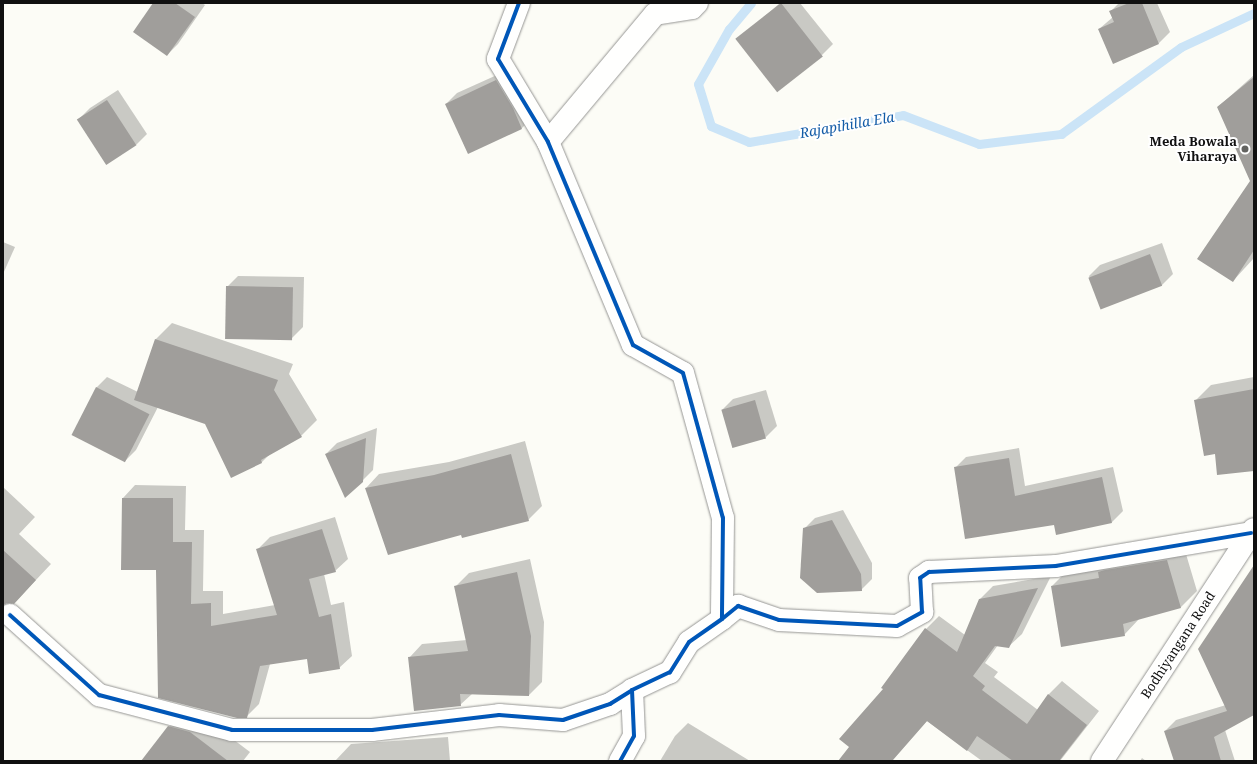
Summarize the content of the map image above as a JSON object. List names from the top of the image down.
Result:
{
  "streets": {
    "street": ["Bodhiyangana Road"]
  },
  "water": ["Rajapihilla Ela"],
  "places": ["Meda Bowala Viharaya"]
}
